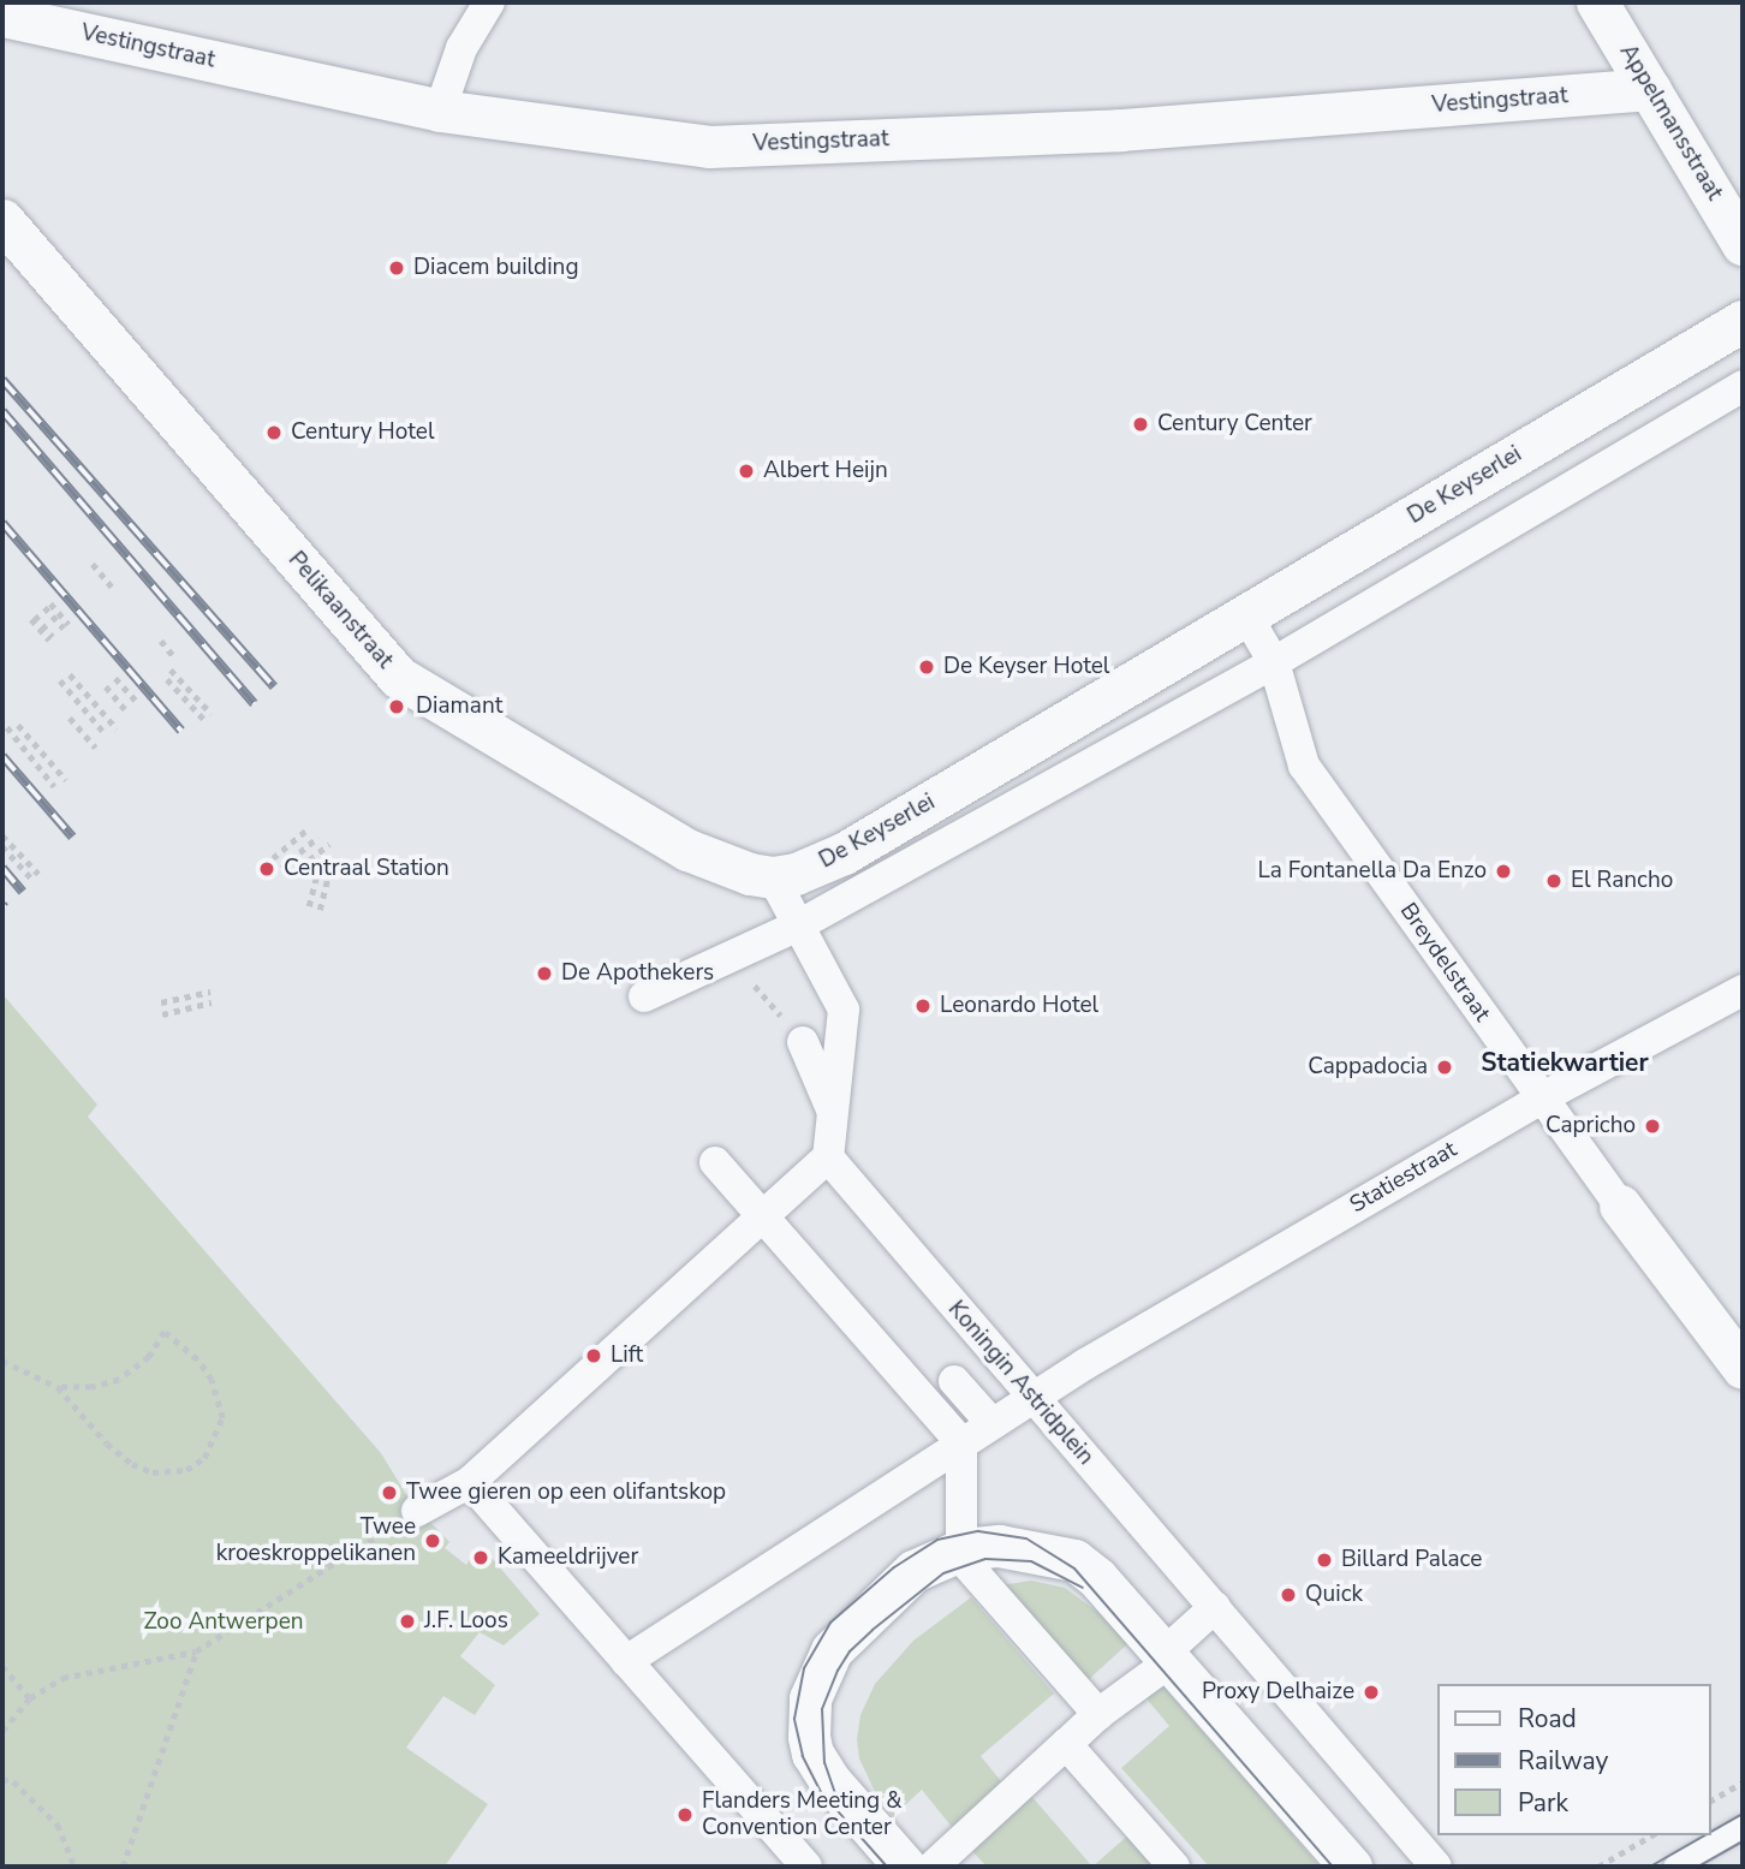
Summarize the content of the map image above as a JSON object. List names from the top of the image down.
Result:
{
  "streets": {
    "street": [
      "Vestingstraat",
      "Appelmansstraat",
      "De Keyserlei",
      "Pelikaanstraat",
      "Breydelstraat",
      "Statiestraat",
      "Koningin Astridplein"
    ]
  },
  "crossings": [
    ["Vestingstraat", "Appelmansstraat"],
    ["De Keyserlei", "Pelikaanstraat"],
    ["De Keyserlei", "Breydelstraat"],
    ["Breydelstraat", "Statiestraat"],
    ["Statiestraat", "Koningin Astridplein"]
  ],
  "districts": ["Statiekwartier"],
  "parks": ["Zoo Antwerpen"],
  "places": [
    "Diacem building",
    "Century Center",
    "Century Hotel",
    "Albert Heijn",
    "De Keyser Hotel",
    "Diamant",
    "Centraal Station",
    "La Fontanella Da Enzo",
    "El Rancho",
    "De Apothekers",
    "Leonardo Hotel",
    "Cappadocia",
    "Capricho",
    "Lift",
    "Twee gieren op een olifantskop",
    "Twee kroeskroppelikanen",
    "Kameeldrijver",
    "Billard Palace",
    "Quick",
    "J.F. Loos",
    "Proxy Delhaize",
    "Flanders Meeting & Convention Center"
  ],
  "legend": ["Road", "Railway", "Park"]
}
